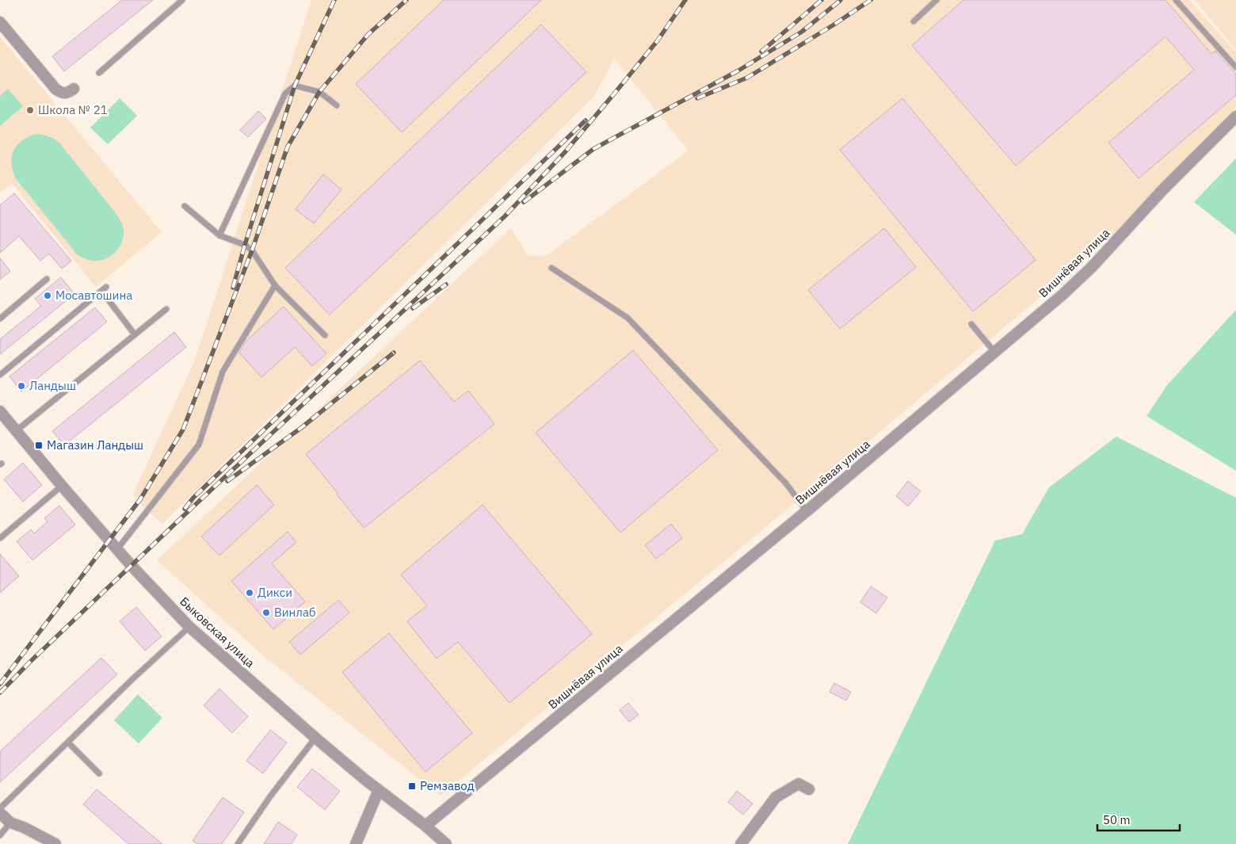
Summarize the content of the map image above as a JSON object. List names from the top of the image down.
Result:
{
  "streets": {
    "street": ["Вишнёвая улица", "Быковская улица"]
  },
  "crossings": [
    ["Вишнёвая улица", "Быковская улица"]
  ],
  "places": {
    "other": [
      "Школа № 21",
      "Мосавтошина",
      "Ландыш",
      "Дикси",
      "Винлаб"
    ],
    "transit": ["Магазин Ландыш", "Ремзавод"]
  },
  "scale_bar": "50 m"
}
